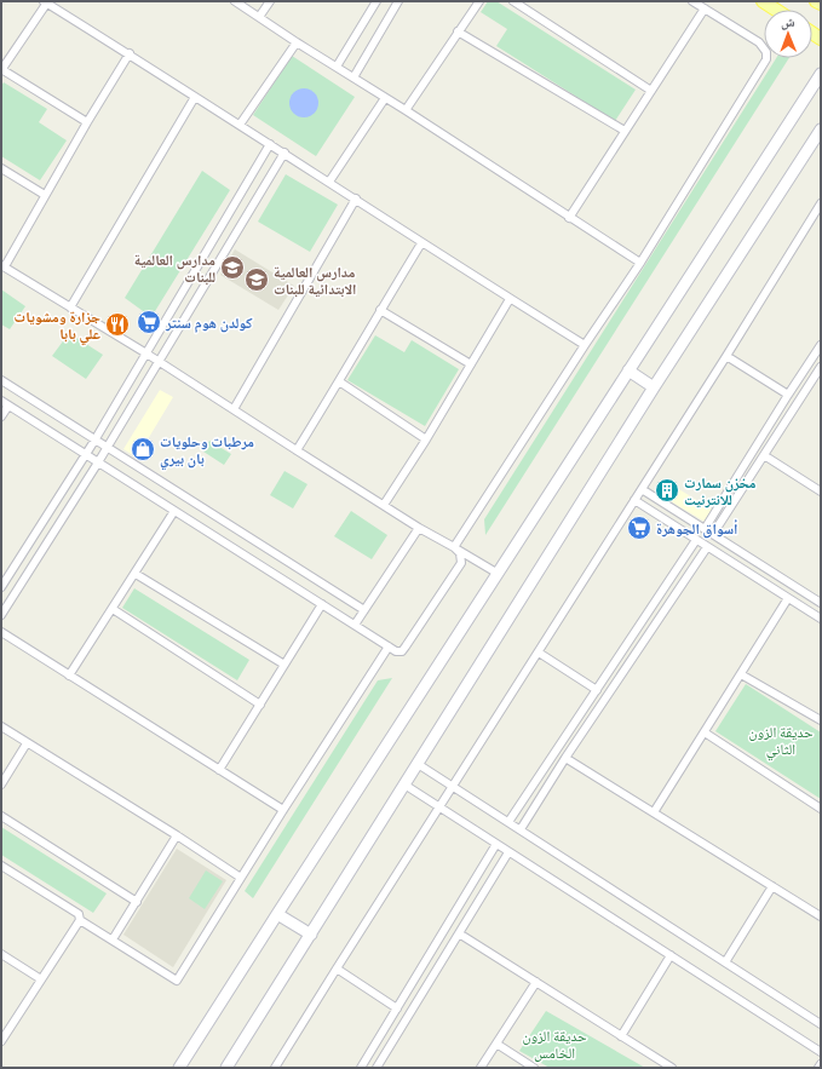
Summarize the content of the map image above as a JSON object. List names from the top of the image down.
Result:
{
  "parks": ["حديقة الزون الثاني", "حديقة الزون الخامس"],
  "places": {
    "school or university": ["مدارس العالمية للبنات", "مدارس العالمية الابتدائية للبنات"],
    "supermarket": ["كولدن هوم سنتر", "أسواق الجوهرة"],
    "restaurant": ["جزارة ومشويات علي بابا"],
    "shop": ["مرطبات وحلويات بان بيري"],
    "building": ["مخزن سمارت للانترنيت"]
  },
  "north": "top"
}
